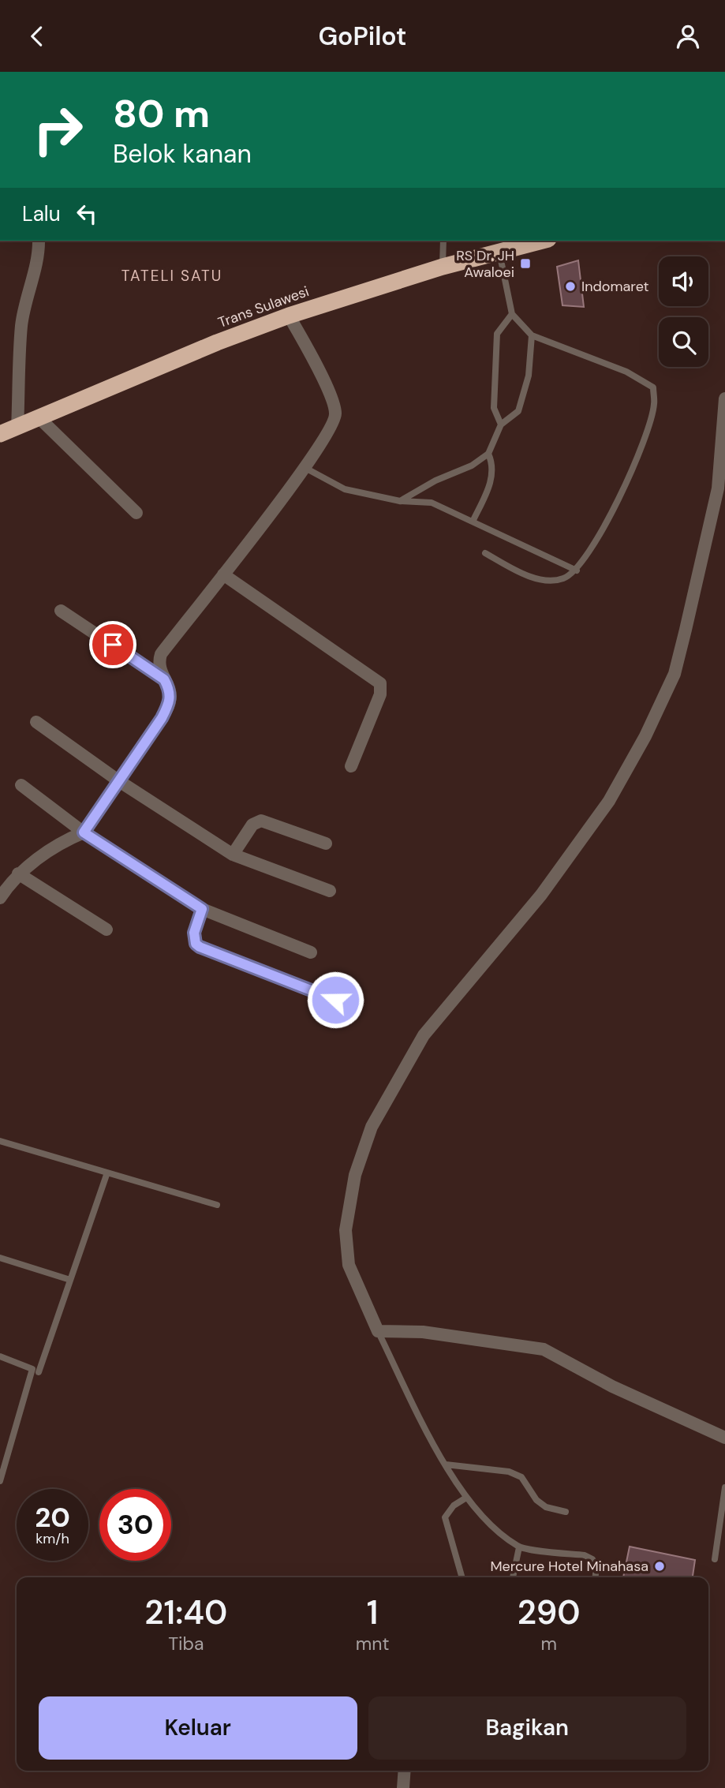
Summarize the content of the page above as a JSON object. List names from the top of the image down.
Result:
{
  "streets": {
    "highway": ["Trans Sulawesi"]
  },
  "districts": ["TATELI SATU"],
  "places": {
    "transit": ["RS Dr. JH Awaloei"],
    "other": ["Indomaret", "Mercure Hotel Minahasa"]
  },
  "page": {
    "header": "GoPilot",
    "turn": ["80 m", "Belok kanan"],
    "then": "Lalu",
    "speed": "20 km/h",
    "limit": "30",
    "eta": [
      "21:40",
      "Tiba",
      "1",
      "mnt",
      "290",
      "m"
    ],
    "buttons": ["Keluar", "Bagikan"]
  }
}
